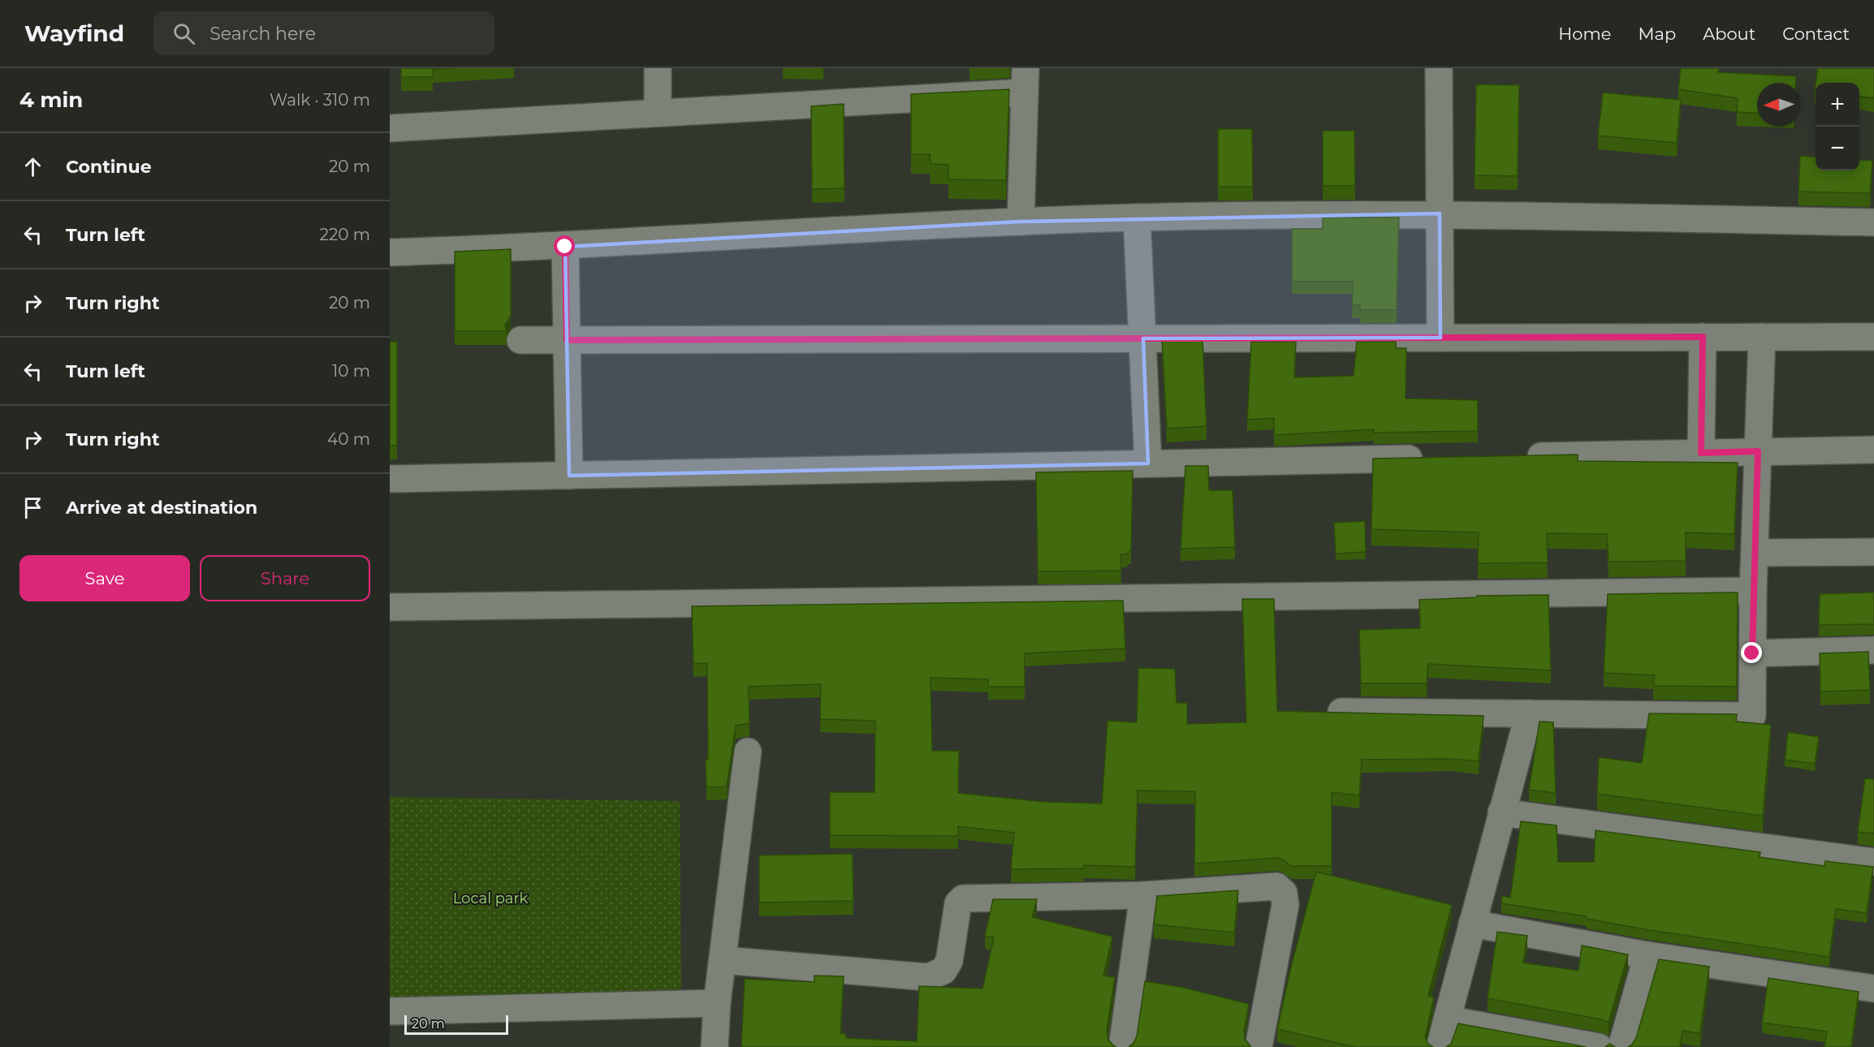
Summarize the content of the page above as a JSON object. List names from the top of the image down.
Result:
{
  "parks": ["Local park"],
  "scale_bar": "20 m",
  "north": "left",
  "page": {
    "header": "Wayfind",
    "search": "Search here",
    "nav": [
      "Home",
      "Map",
      "About",
      "Contact"
    ],
    "heading": ["4 min", "Walk · 310 m"],
    "map_buttons": ["+", "−"],
    "list": [
      ["Continue", "20 m"],
      ["Turn left", "220 m"],
      ["Turn right", "20 m"],
      ["Turn left", "10 m"],
      ["Turn right", "40 m"],
      "Arrive at destination"
    ],
    "buttons": ["Save", "Share"],
    "scale": "20 m"
  }
}
